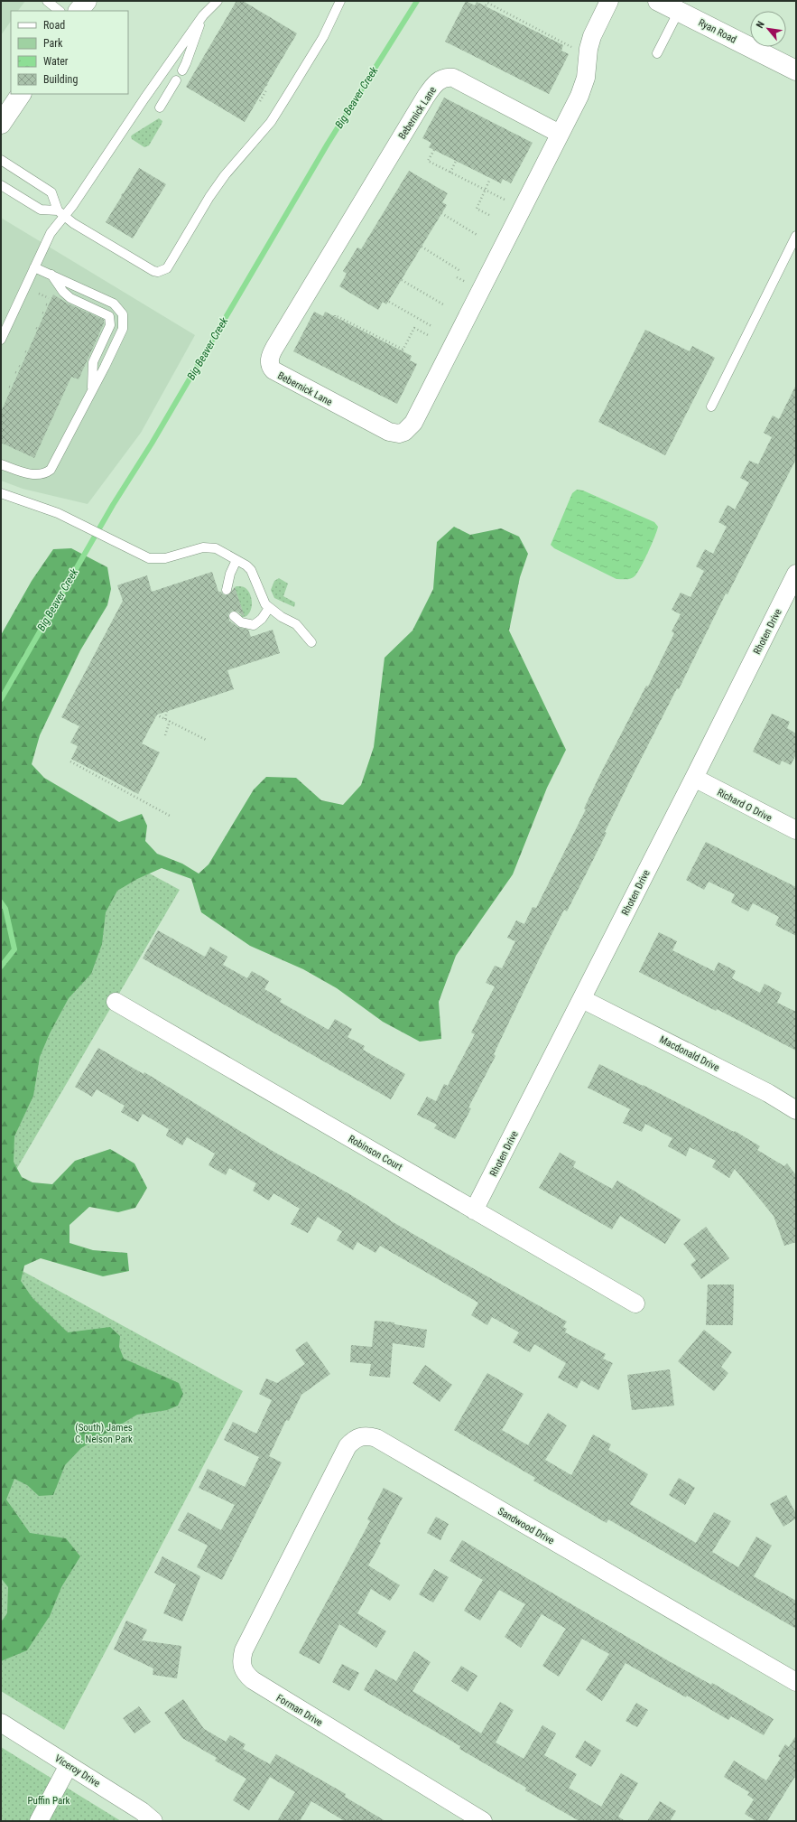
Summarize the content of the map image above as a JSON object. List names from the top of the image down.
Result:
{
  "streets": {
    "main road": ["Ryan Road"],
    "street": [
      "Bebernick Lane",
      "Rhoten Drive",
      "Richard O Drive",
      "Macdonald Drive",
      "Robinson Court",
      "Sandwood Drive",
      "Forman Drive",
      "Viceroy Drive"
    ]
  },
  "crossings": [
    ["Rhoten Drive", "Richard O Drive"],
    ["Rhoten Drive", "Macdonald Drive"],
    ["Rhoten Drive", "Robinson Court"],
    ["Sandwood Drive", "Forman Drive"]
  ],
  "water": ["Big Beaver Creek"],
  "parks": ["(South) James C. Nelson Park", "Puffin Park"],
  "legend": [
    "Road",
    "Park",
    "Water",
    "Building"
  ],
  "north": "top left"
}
